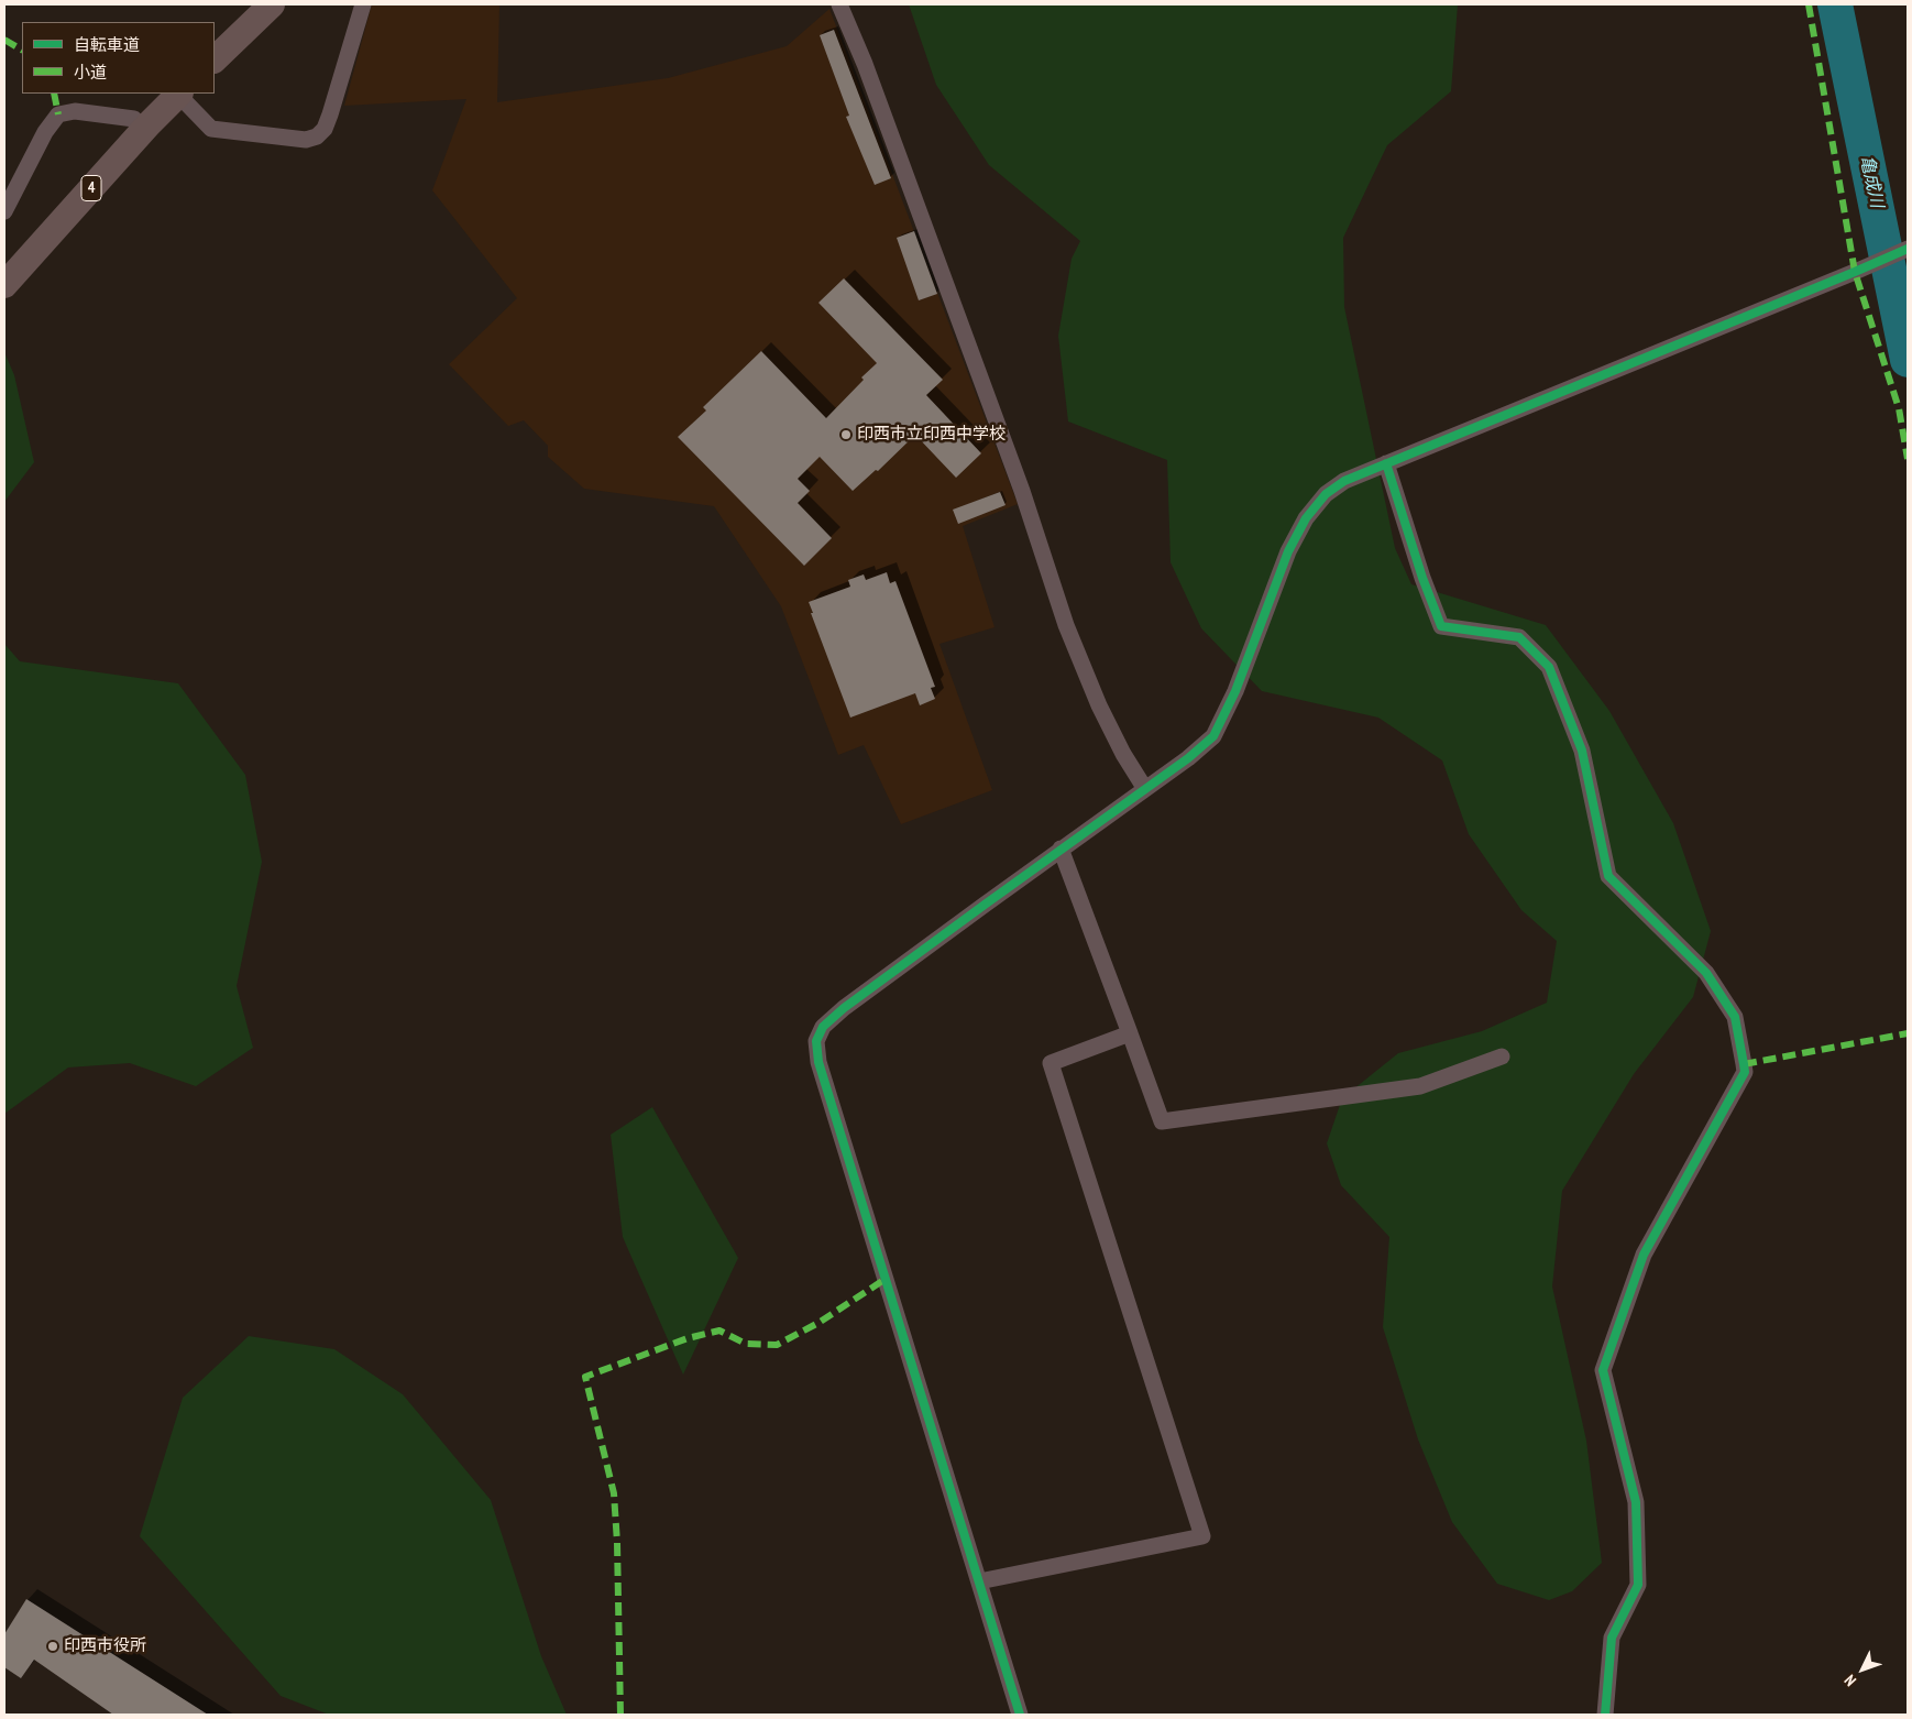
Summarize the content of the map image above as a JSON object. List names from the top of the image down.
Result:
{
  "streets": {
    "main road": ["4"]
  },
  "water": ["亀成川"],
  "places": ["印西市立印西中学校", "印西市役所"],
  "legend": ["自転車道", "小道"],
  "north": "bottom left"
}
